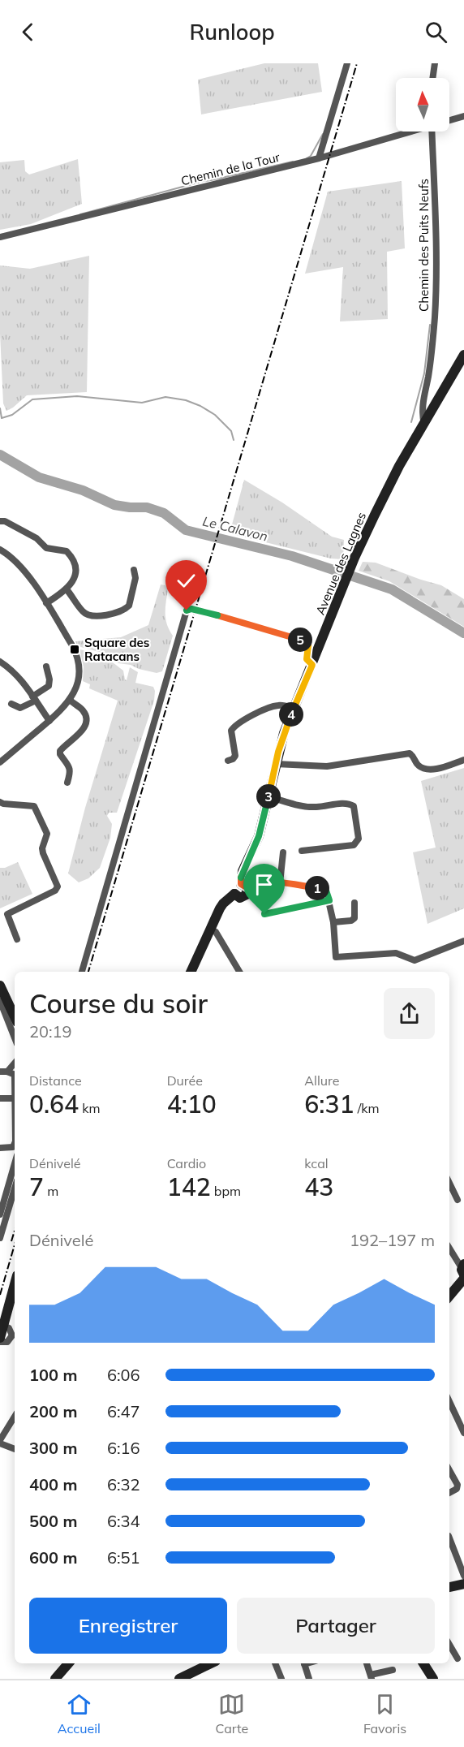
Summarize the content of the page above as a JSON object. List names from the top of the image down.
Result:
{
  "streets": {
    "street": ["Chemin de la Tour", "Chemin des Puits Neufs", "Avenue des Lagnes"]
  },
  "crossings": [
    ["Chemin des Puits Neufs", "Avenue des Lagnes"]
  ],
  "water": ["Le Calavon"],
  "places": {
    "transit": ["Square des Ratacans"]
  },
  "north": "top",
  "page": {
    "header": "Runloop",
    "pins": [
      "5",
      "4",
      "3",
      "1"
    ],
    "heading": ["Course du soir", "20:19"],
    "stats": [
      ["Distance", "0.64 km"],
      ["Durée", "4:10"],
      ["Allure", "6:31 /km"],
      ["Dénivelé", "7 m"],
      ["Cardio", "142 bpm"],
      ["kcal", "43"]
    ],
    "chart": ["Dénivelé", "192–197 m"],
    "list": [
      {
        "name": "100 m",
        "note": "6:06"
      },
      {
        "name": "200 m",
        "note": "6:47"
      },
      {
        "name": "300 m",
        "note": "6:16"
      },
      {
        "name": "400 m",
        "note": "6:32"
      },
      {
        "name": "500 m",
        "note": "6:34"
      },
      {
        "name": "600 m",
        "note": "6:51"
      }
    ],
    "buttons": ["Enregistrer", "Partager"],
    "tabs": ["Accueil", "Carte", "Favoris"]
  }
}
